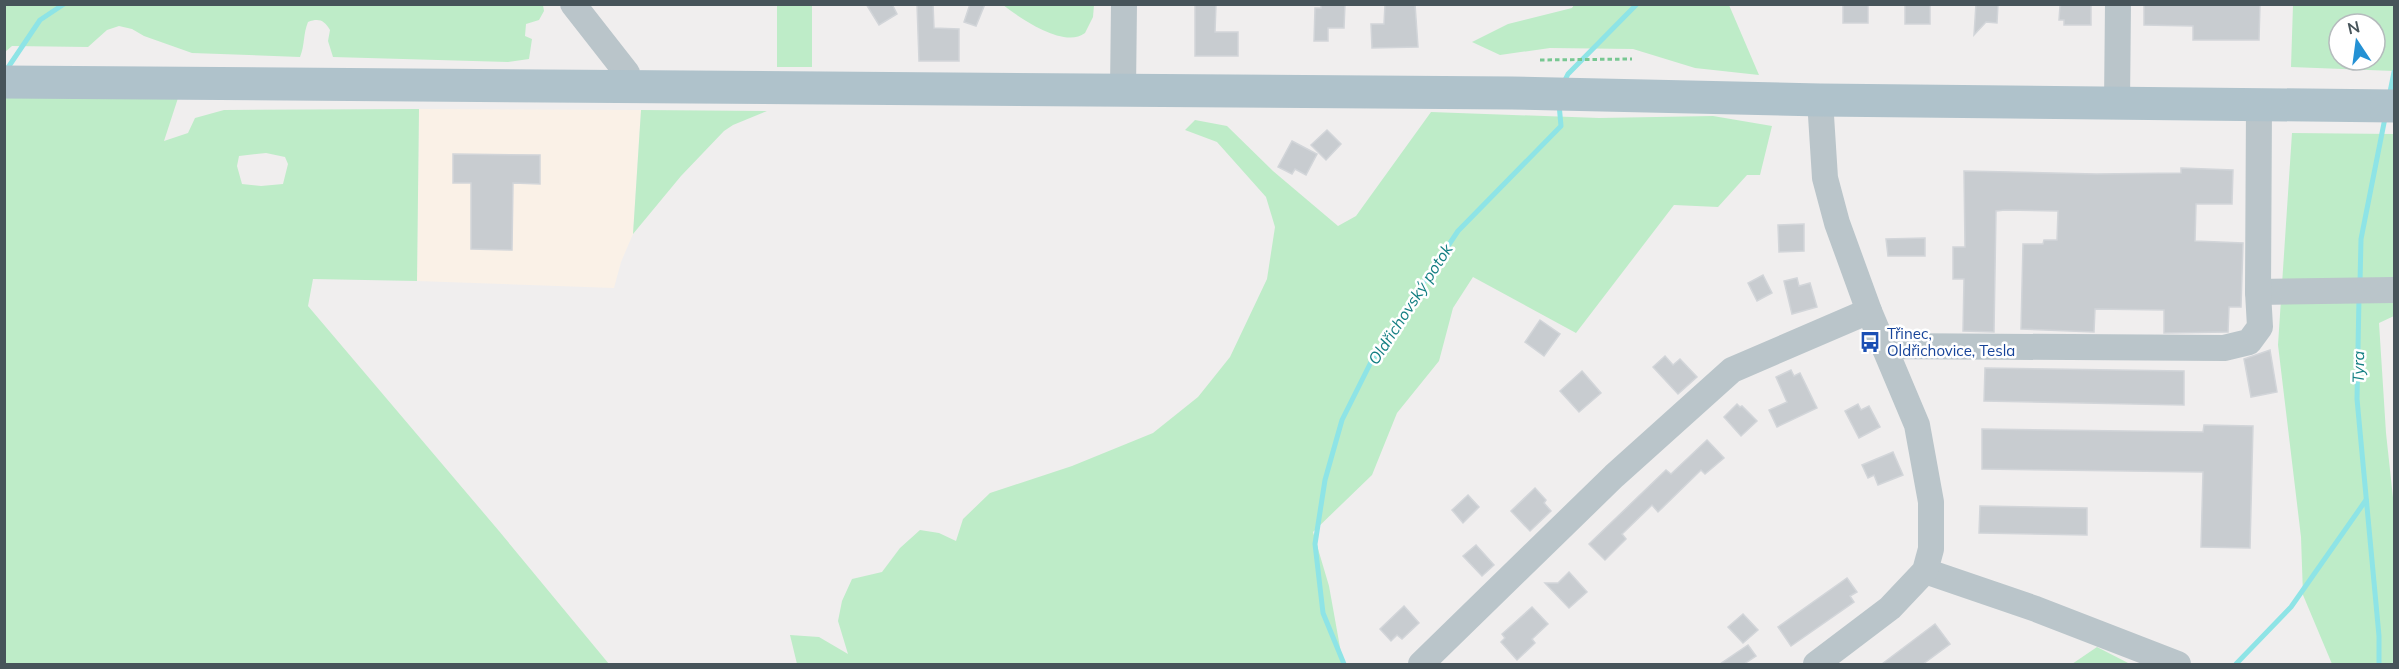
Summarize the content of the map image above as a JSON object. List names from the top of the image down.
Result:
{
  "water": ["Oldřichovský potok", "Tyra"],
  "places": {
    "bus stop": ["Třinec, Oldřichovice, Tesla"]
  },
  "north": "top"
}
